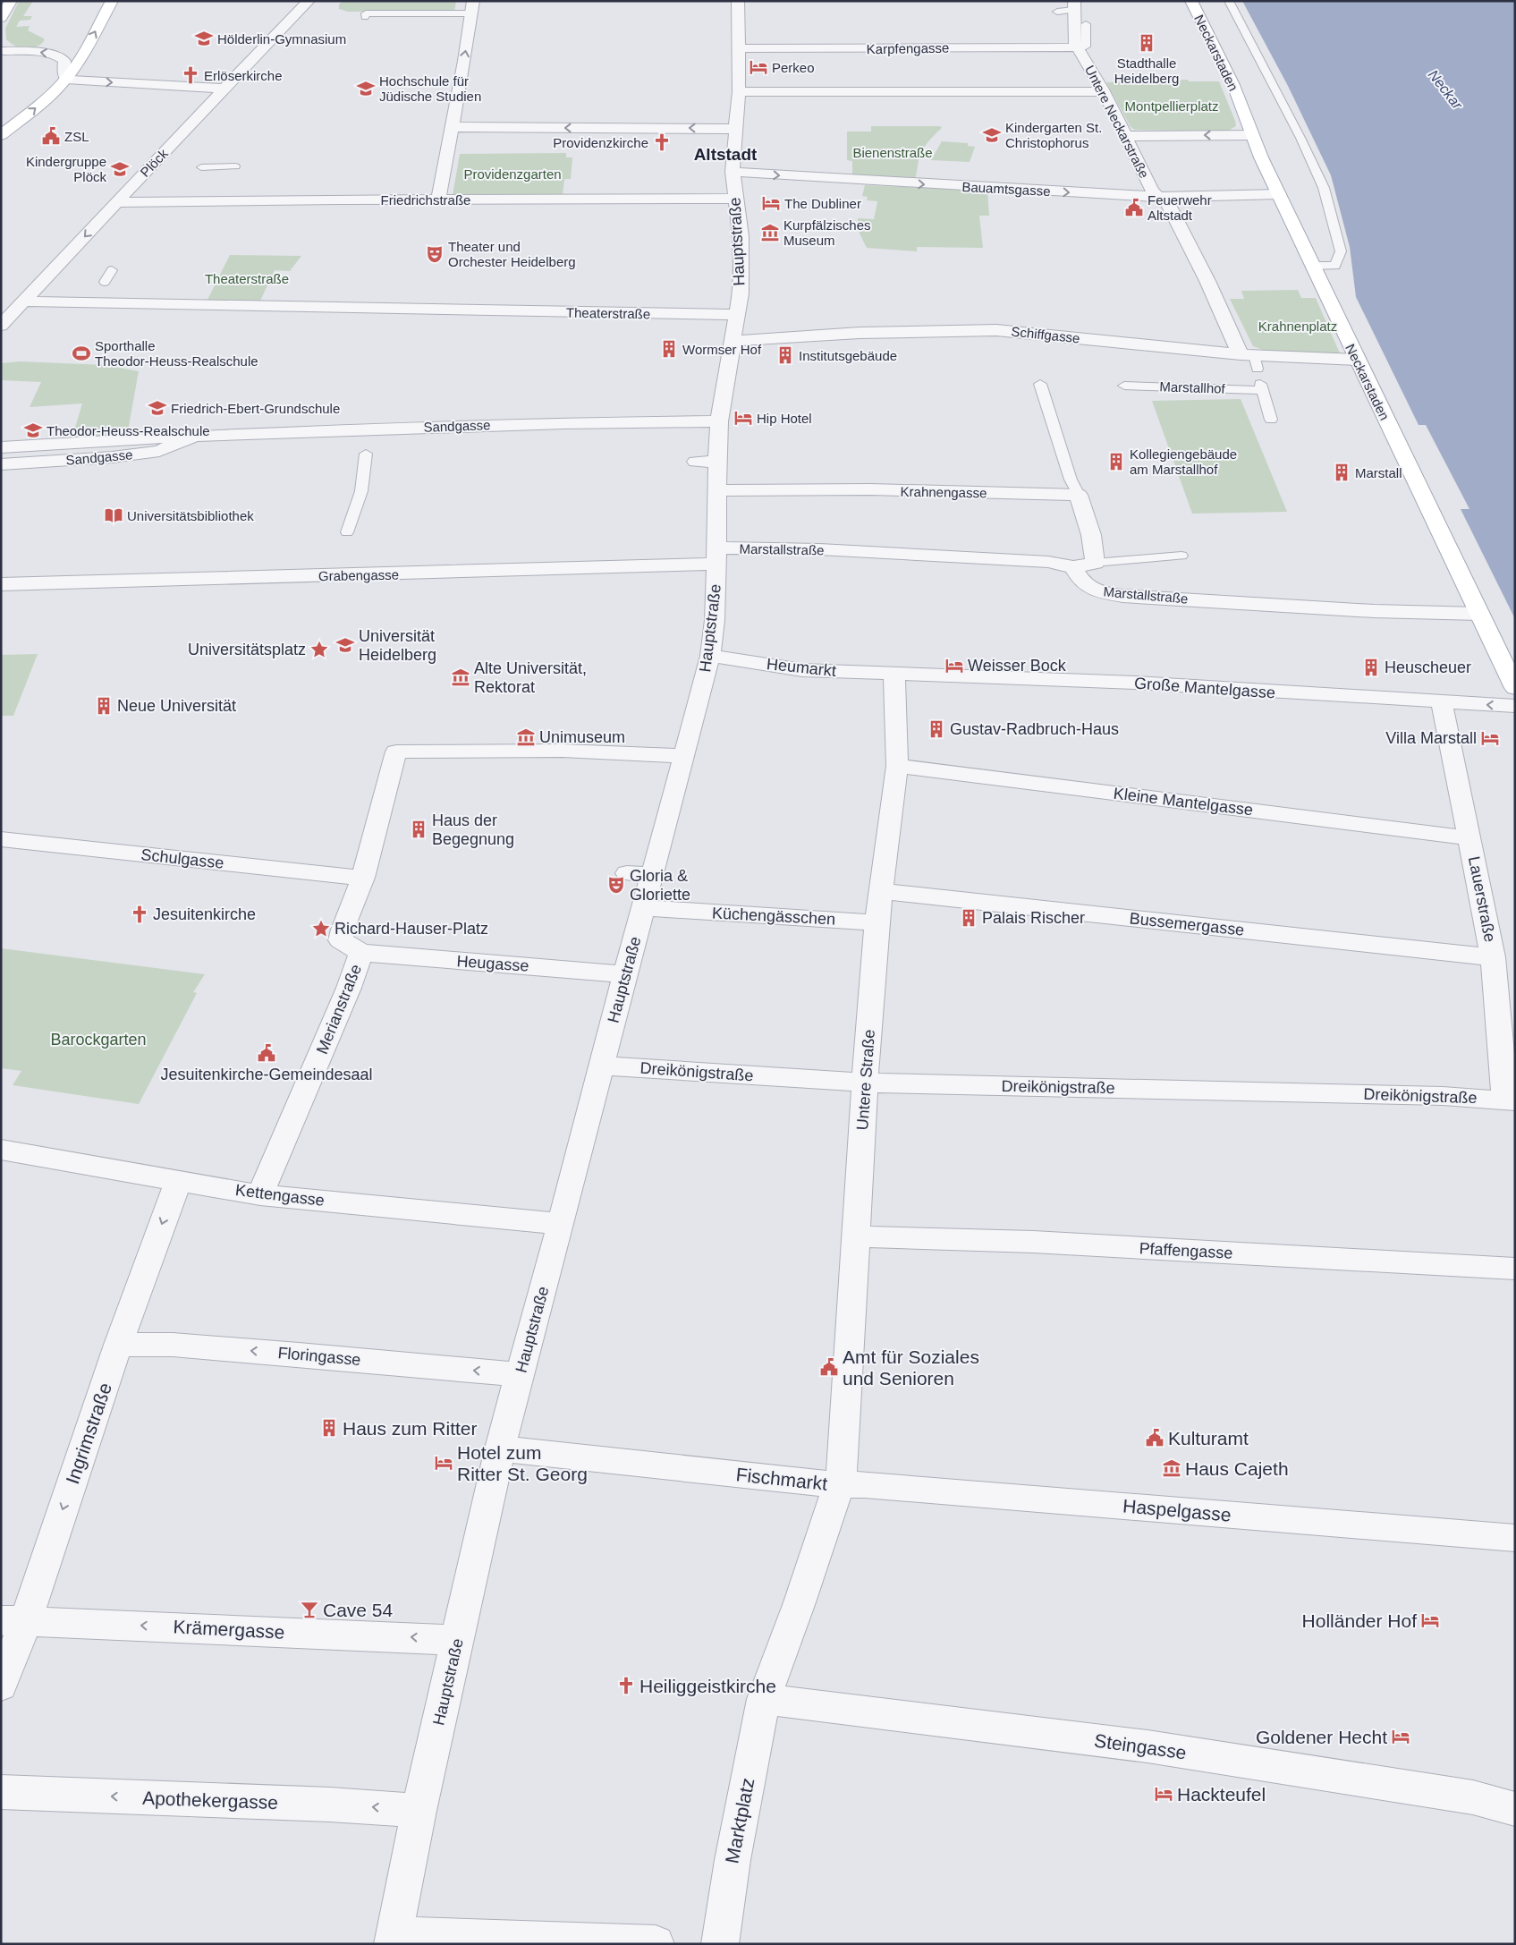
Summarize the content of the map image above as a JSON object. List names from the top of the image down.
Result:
{
  "streets": {
    "main road": ["Neckarstaden"],
    "street": [
      "Karpfengasse",
      "Untere Neckarstraße",
      "Plöck",
      "Bauamtsgasse",
      "Friedrichstraße",
      "Hauptstraße",
      "Theaterstraße",
      "Schiffgasse",
      "Sandgasse",
      "Krahnengasse",
      "Marstallstraße",
      "Grabengasse",
      "Heumarkt",
      "Große Mantelgasse",
      "Kleine Mantelgasse",
      "Schulgasse",
      "Lauerstraße",
      "Küchengässchen",
      "Bussemergasse",
      "Heugasse",
      "Merianstraße",
      "Dreikönigstraße",
      "Untere Straße",
      "Kettengasse",
      "Pfaffengasse",
      "Floringasse",
      "Ingrimstraße",
      "Fischmarkt",
      "Haspelgasse",
      "Krämergasse",
      "Steingasse",
      "Apothekergasse",
      "Marktplatz"
    ],
    "lane": ["Marstallhof"]
  },
  "crossings": [
    ["Karpfengasse", "Untere Neckarstraße"],
    ["Karpfengasse", "Hauptstraße"],
    ["Neckarstaden", "Bauamtsgasse"],
    ["Neckarstaden", "Schiffgasse"],
    ["Neckarstaden", "Marstallstraße"],
    ["Untere Neckarstraße", "Bauamtsgasse"],
    ["Untere Neckarstraße", "Schiffgasse"],
    ["Plöck", "Friedrichstraße"],
    ["Plöck", "Theaterstraße"],
    ["Bauamtsgasse", "Hauptstraße"],
    ["Friedrichstraße", "Hauptstraße"],
    ["Hauptstraße", "Theaterstraße"],
    ["Hauptstraße", "Schiffgasse"],
    ["Hauptstraße", "Sandgasse"],
    ["Hauptstraße", "Krahnengasse"],
    ["Hauptstraße", "Marstallstraße"],
    ["Hauptstraße", "Grabengasse"],
    ["Hauptstraße", "Heumarkt"],
    ["Hauptstraße", "Küchengässchen"],
    ["Hauptstraße", "Heugasse"],
    ["Hauptstraße", "Merianstraße"],
    ["Hauptstraße", "Dreikönigstraße"],
    ["Hauptstraße", "Kettengasse"],
    ["Hauptstraße", "Floringasse"],
    ["Hauptstraße", "Fischmarkt"],
    ["Hauptstraße", "Krämergasse"],
    ["Hauptstraße", "Apothekergasse"],
    ["Marstallstraße", "Grabengasse"],
    ["Heumarkt", "Große Mantelgasse"],
    ["Heumarkt", "Untere Straße"],
    ["Große Mantelgasse", "Lauerstraße"],
    ["Große Mantelgasse", "Untere Straße"],
    ["Kleine Mantelgasse", "Lauerstraße"],
    ["Kleine Mantelgasse", "Untere Straße"],
    ["Schulgasse", "Merianstraße"],
    ["Lauerstraße", "Bussemergasse"],
    ["Lauerstraße", "Dreikönigstraße"],
    ["Küchengässchen", "Untere Straße"],
    ["Bussemergasse", "Untere Straße"],
    ["Heugasse", "Merianstraße"],
    ["Merianstraße", "Kettengasse"],
    ["Dreikönigstraße", "Untere Straße"],
    ["Untere Straße", "Pfaffengasse"],
    ["Untere Straße", "Fischmarkt"],
    ["Untere Straße", "Haspelgasse"],
    ["Kettengasse", "Ingrimstraße"],
    ["Floringasse", "Ingrimstraße"],
    ["Ingrimstraße", "Krämergasse"],
    ["Fischmarkt", "Haspelgasse"],
    ["Fischmarkt", "Steingasse"],
    ["Fischmarkt", "Marktplatz"],
    ["Steingasse", "Marktplatz"]
  ],
  "one_way": [
    "Floringasse",
    "Ingrimstraße",
    "Krämergasse",
    "Apothekergasse"
  ],
  "districts": ["Altstadt"],
  "water": ["Neckar"],
  "parks": [
    "Montpellierplatz",
    "Bienenstraße",
    "Providenzgarten",
    "Theaterstraße",
    "Krahnenplatz",
    "Barockgarten"
  ],
  "places": {
    "school or university": [
      "Hölderlin-Gymnasium",
      "Hochschule für Jüdische Studien",
      "Kindergarten St. Christophorus",
      "Kindergruppe Plöck",
      "Friedrich-Ebert-Grundschule",
      "Theodor-Heuss-Realschule",
      "Universität Heidelberg"
    ],
    "building": [
      "Stadthalle Heidelberg",
      "Wormser Hof",
      "Institutsgebäude",
      "Kollegiengebäude am Marstallhof",
      "Marstall",
      "Heuscheuer",
      "Neue Universität",
      "Gustav-Radbruch-Haus",
      "Haus der Begegnung",
      "Palais Rischer",
      "Haus zum Ritter"
    ],
    "hotel": [
      "Perkeo",
      "The Dubliner",
      "Hip Hotel",
      "Weisser Bock",
      "Villa Marstall",
      "Hotel zum Ritter St. Georg",
      "Holländer Hof",
      "Goldener Hecht",
      "Hackteufel"
    ],
    "church": [
      "Erlöserkirche",
      "Providenzkirche",
      "Jesuitenkirche",
      "Heiliggeistkirche"
    ],
    "public building": [
      "ZSL",
      "Feuerwehr Altstadt",
      "Jesuitenkirche-Gemeindesaal",
      "Amt für Soziales und Senioren",
      "Kulturamt"
    ],
    "museum": [
      "Kurpfälzisches Museum",
      "Alte Universität, Rektorat",
      "Unimuseum",
      "Haus Cajeth"
    ],
    "theatre": ["Theater und Orchester Heidelberg", "Gloria & Gloriette"],
    "sports": ["Sporthalle Theodor-Heuss-Realschule"],
    "library": ["Universitätsbibliothek"],
    "place": ["Universitätsplatz", "Richard-Hauser-Platz"],
    "bar": ["Cave 54"]
  }
}
